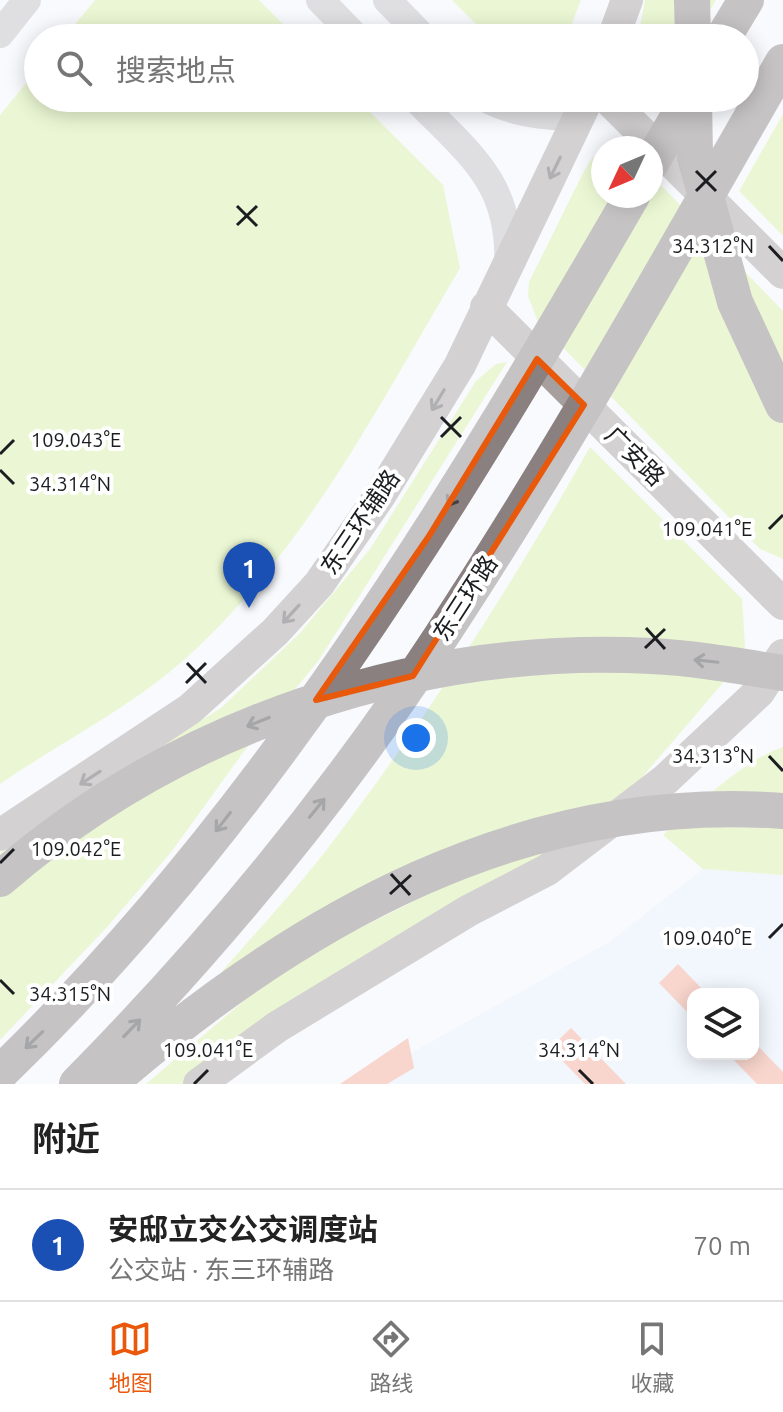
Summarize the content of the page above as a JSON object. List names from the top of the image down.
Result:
{
  "streets": {
    "highway": ["东三环路"],
    "main road": ["广安路", "东三环辅路"]
  },
  "crossings": [
    ["广安路", "东三环辅路"]
  ],
  "one_way": ["东三环辅路"],
  "north": "bottom left",
  "page": {
    "search": "搜索地点",
    "pins": "1",
    "heading": "附近",
    "list": [
      {
        "mark": "1",
        "name": "安邸立交公交调度站",
        "note": "公交站 · 东三环辅路",
        "value": "70 m"
      }
    ],
    "nav": ["地图", "路线", "收藏"]
  },
  "coordinates": [
    "34.312°N",
    "109.043°E",
    "34.314°N",
    "109.041°E",
    "34.313°N",
    "109.042°E",
    "109.040°E",
    "34.315°N"
  ]
}
